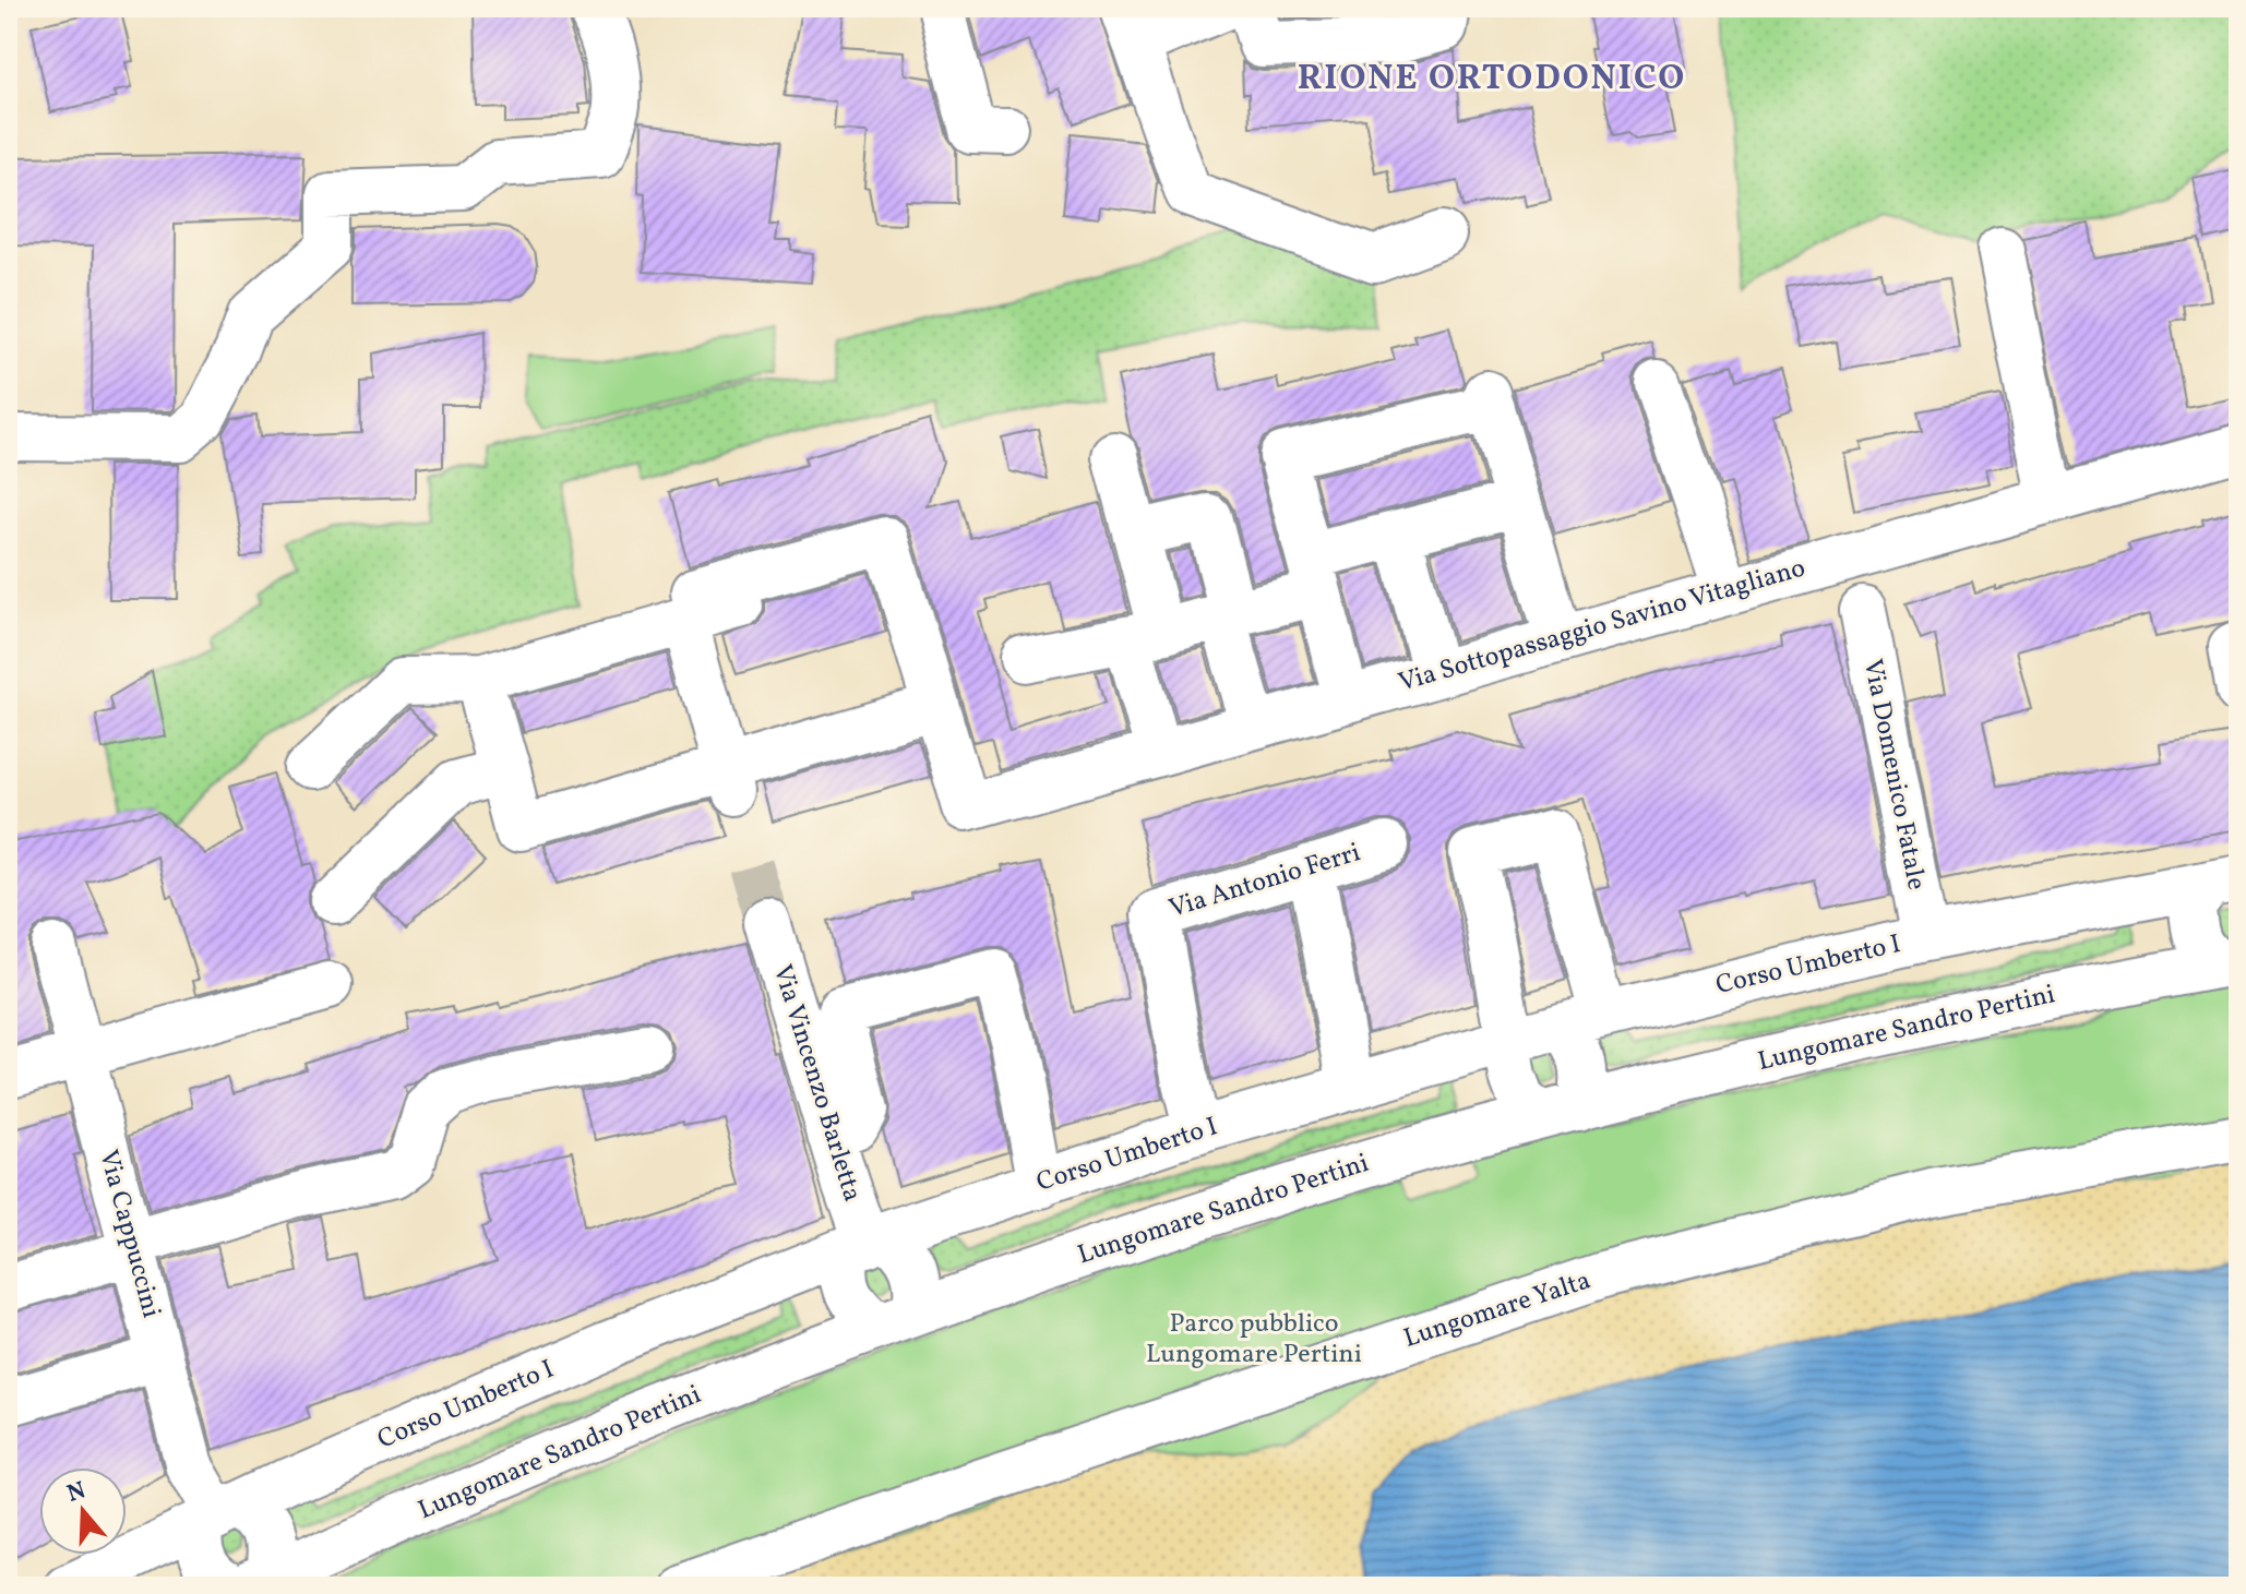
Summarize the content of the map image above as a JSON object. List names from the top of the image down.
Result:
{
  "streets": {
    "street": [
      "Via Sottopassaggio Savino Vitagliano",
      "Via Domenico Fatale",
      "Via Antonio Ferri",
      "Corso Umberto I",
      "Lungomare Sandro Pertini",
      "Via Vincenzo Barletta",
      "Via Cappuccini",
      "Lungomare Yalta"
    ]
  },
  "crossings": [
    ["Via Domenico Fatale", "Corso Umberto I"],
    ["Via Antonio Ferri", "Corso Umberto I"],
    ["Corso Umberto I", "Lungomare Sandro Pertini"],
    ["Corso Umberto I", "Via Vincenzo Barletta"],
    ["Corso Umberto I", "Via Cappuccini"],
    ["Lungomare Sandro Pertini", "Via Vincenzo Barletta"],
    ["Lungomare Sandro Pertini", "Via Cappuccini"]
  ],
  "districts": ["RIONE ORTODONICO"],
  "parks": ["Parco pubblico Lungomare Pertini"],
  "north": "top"
}
